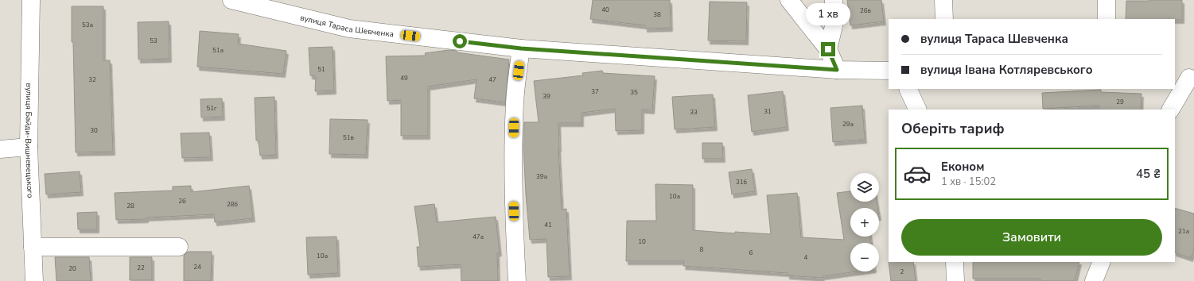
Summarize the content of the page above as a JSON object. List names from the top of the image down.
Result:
{
  "streets": {
    "street": ["вулиця Тараса Шевченка", "вулиця Байди-Вишневецького"]
  },
  "house_numbers": [
    "40",
    "26в",
    "38",
    "53а",
    "53",
    "51а",
    "51",
    "49",
    "32",
    "47",
    "37",
    "35",
    "39",
    "29",
    "51г",
    "31",
    "33",
    "29а",
    "30",
    "51в",
    "39а",
    "31б",
    "10а",
    "26",
    "28б",
    "28",
    "41",
    "21а",
    "47а",
    "10",
    "8",
    "6",
    "10а",
    "4",
    "24",
    "22",
    "20",
    "2"
  ],
  "page": {
    "bubble": "1 хв",
    "banner": ["вулиця Тараса Шевченка", "вулиця Івана Котляревського"],
    "heading": "Оберіть тариф",
    "list": [
      {
        "name": "Економ",
        "note": "1 хв · 15:02",
        "value": "45 ₴"
      }
    ],
    "map_buttons": ["+", "−"],
    "buttons": "Замовити"
  }
}
